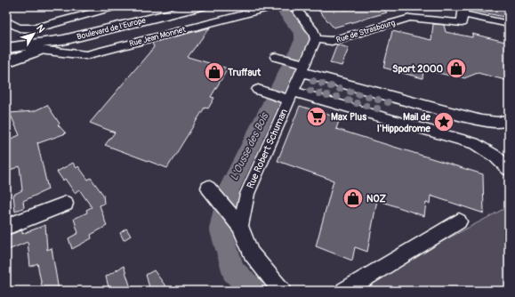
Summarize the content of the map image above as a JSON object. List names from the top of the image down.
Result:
{
  "streets": {
    "main road": ["Boulevard de l'Europe"],
    "street": ["Rue de Strasbourg", "Rue Jean Monnet", "Rue Robert Schuman"]
  },
  "crossings": [
    ["Boulevard de l'Europe", "Rue Jean Monnet"],
    ["Rue de Strasbourg", "Rue Robert Schuman"]
  ],
  "water": ["L'Ousse des Bois"],
  "places": {
    "shop": ["Sport 2000", "Truffaut", "NOZ"],
    "supermarket": ["Max Plus"],
    "place": ["Mail de l'Hippodrome"]
  },
  "north": "top right"
}
